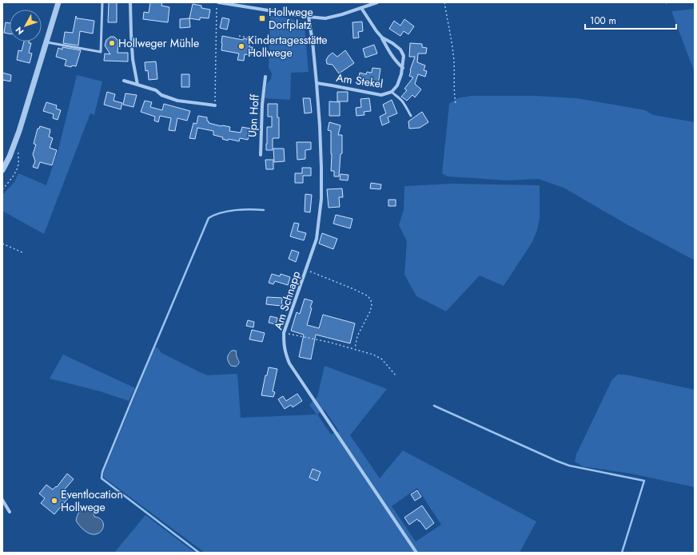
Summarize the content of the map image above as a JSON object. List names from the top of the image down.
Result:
{
  "streets": {
    "street": ["Am Stekel", "Upn Hoff", "Am Schnapp"]
  },
  "crossings": [
    ["Am Stekel", "Am Schnapp"]
  ],
  "places": {
    "transit": ["Hollwege Dorfplatz"],
    "other": ["Hollweger Mühle", "Kindertagesstätte Hollwege", "Eventlocation Hollwege"]
  },
  "scale_bar": "100 m",
  "north": "bottom left"
}
